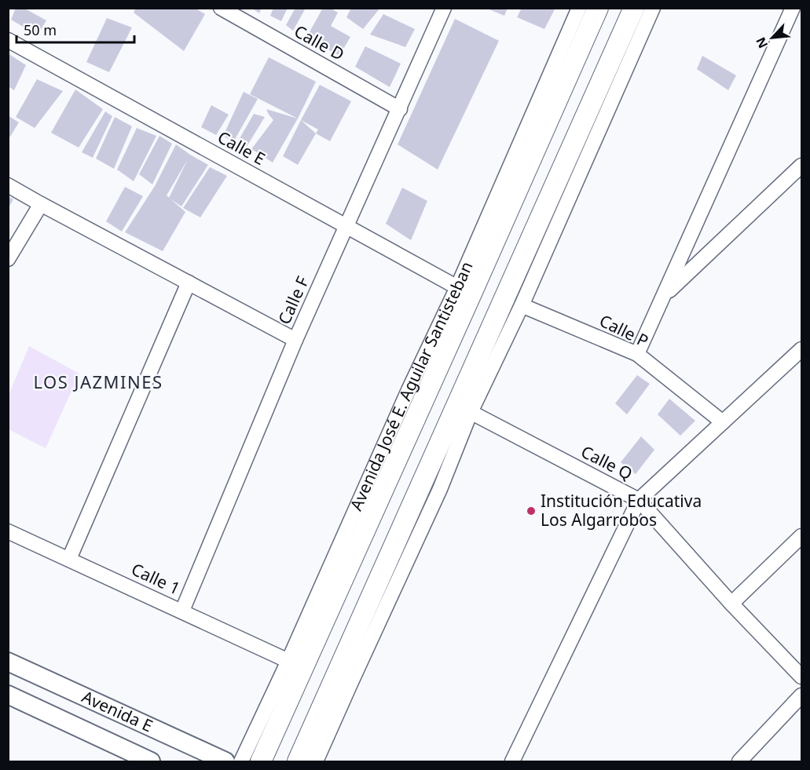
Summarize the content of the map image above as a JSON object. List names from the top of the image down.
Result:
{
  "streets": {
    "main road": ["Avenida José E. Aguilar Santisteban"],
    "street": [
      "Calle D",
      "Calle E",
      "Calle F",
      "Calle P",
      "Calle Q",
      "Calle 1",
      "Avenida E"
    ]
  },
  "crossings": [
    ["Calle D", "Calle F"],
    ["Calle E", "Calle F"],
    ["Calle E", "Avenida José E. Aguilar Santisteban"],
    ["Calle F", "Calle 1"],
    ["Avenida José E. Aguilar Santisteban", "Calle 1"]
  ],
  "districts": ["LOS JAZMINES"],
  "places": ["Institución Educativa Los Algarrobos"],
  "scale_bar": "50 m",
  "north": "bottom left"
}
